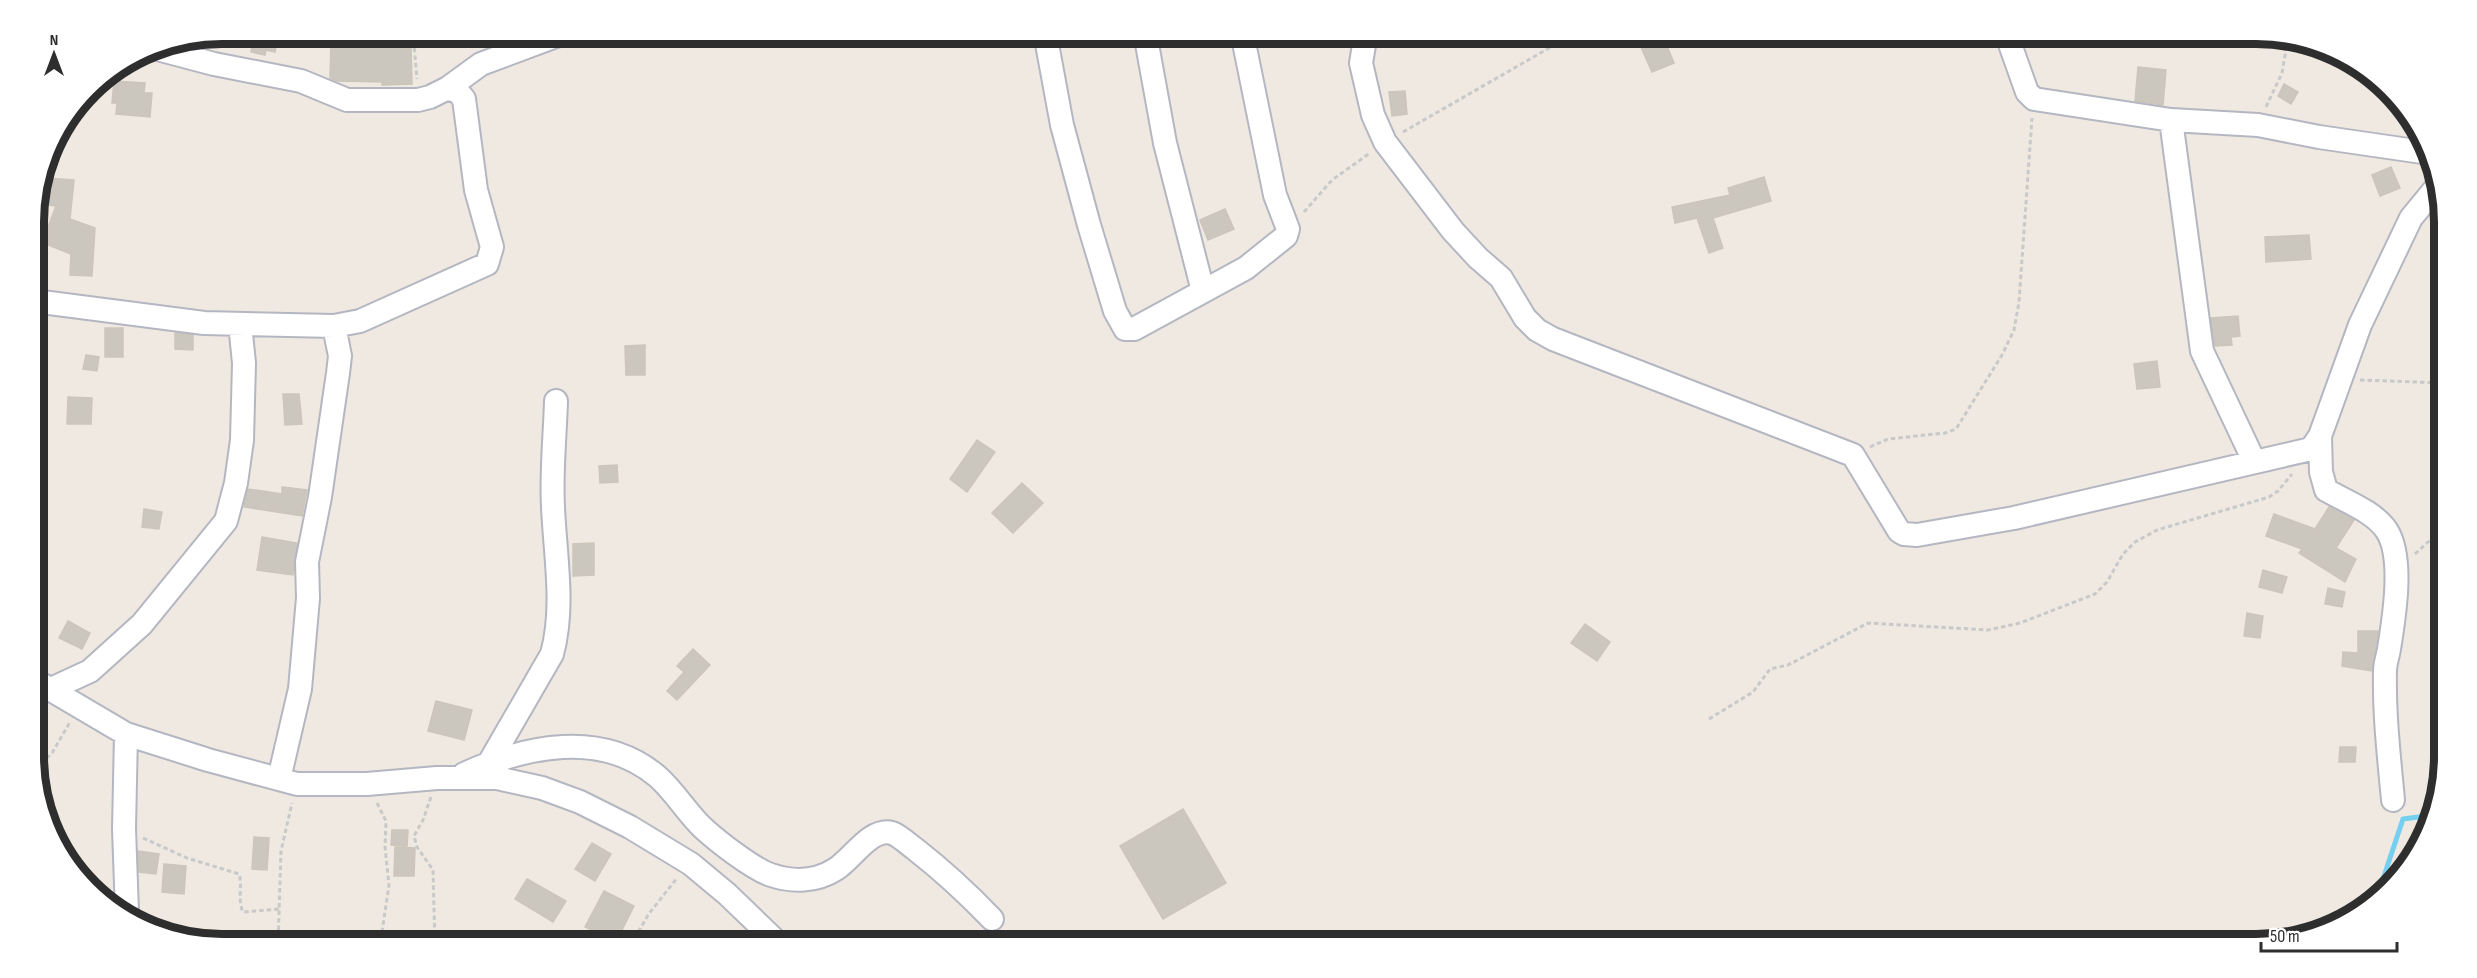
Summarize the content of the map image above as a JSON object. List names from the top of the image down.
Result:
{
  "scale_bar": "50 m",
  "north": "top"
}
